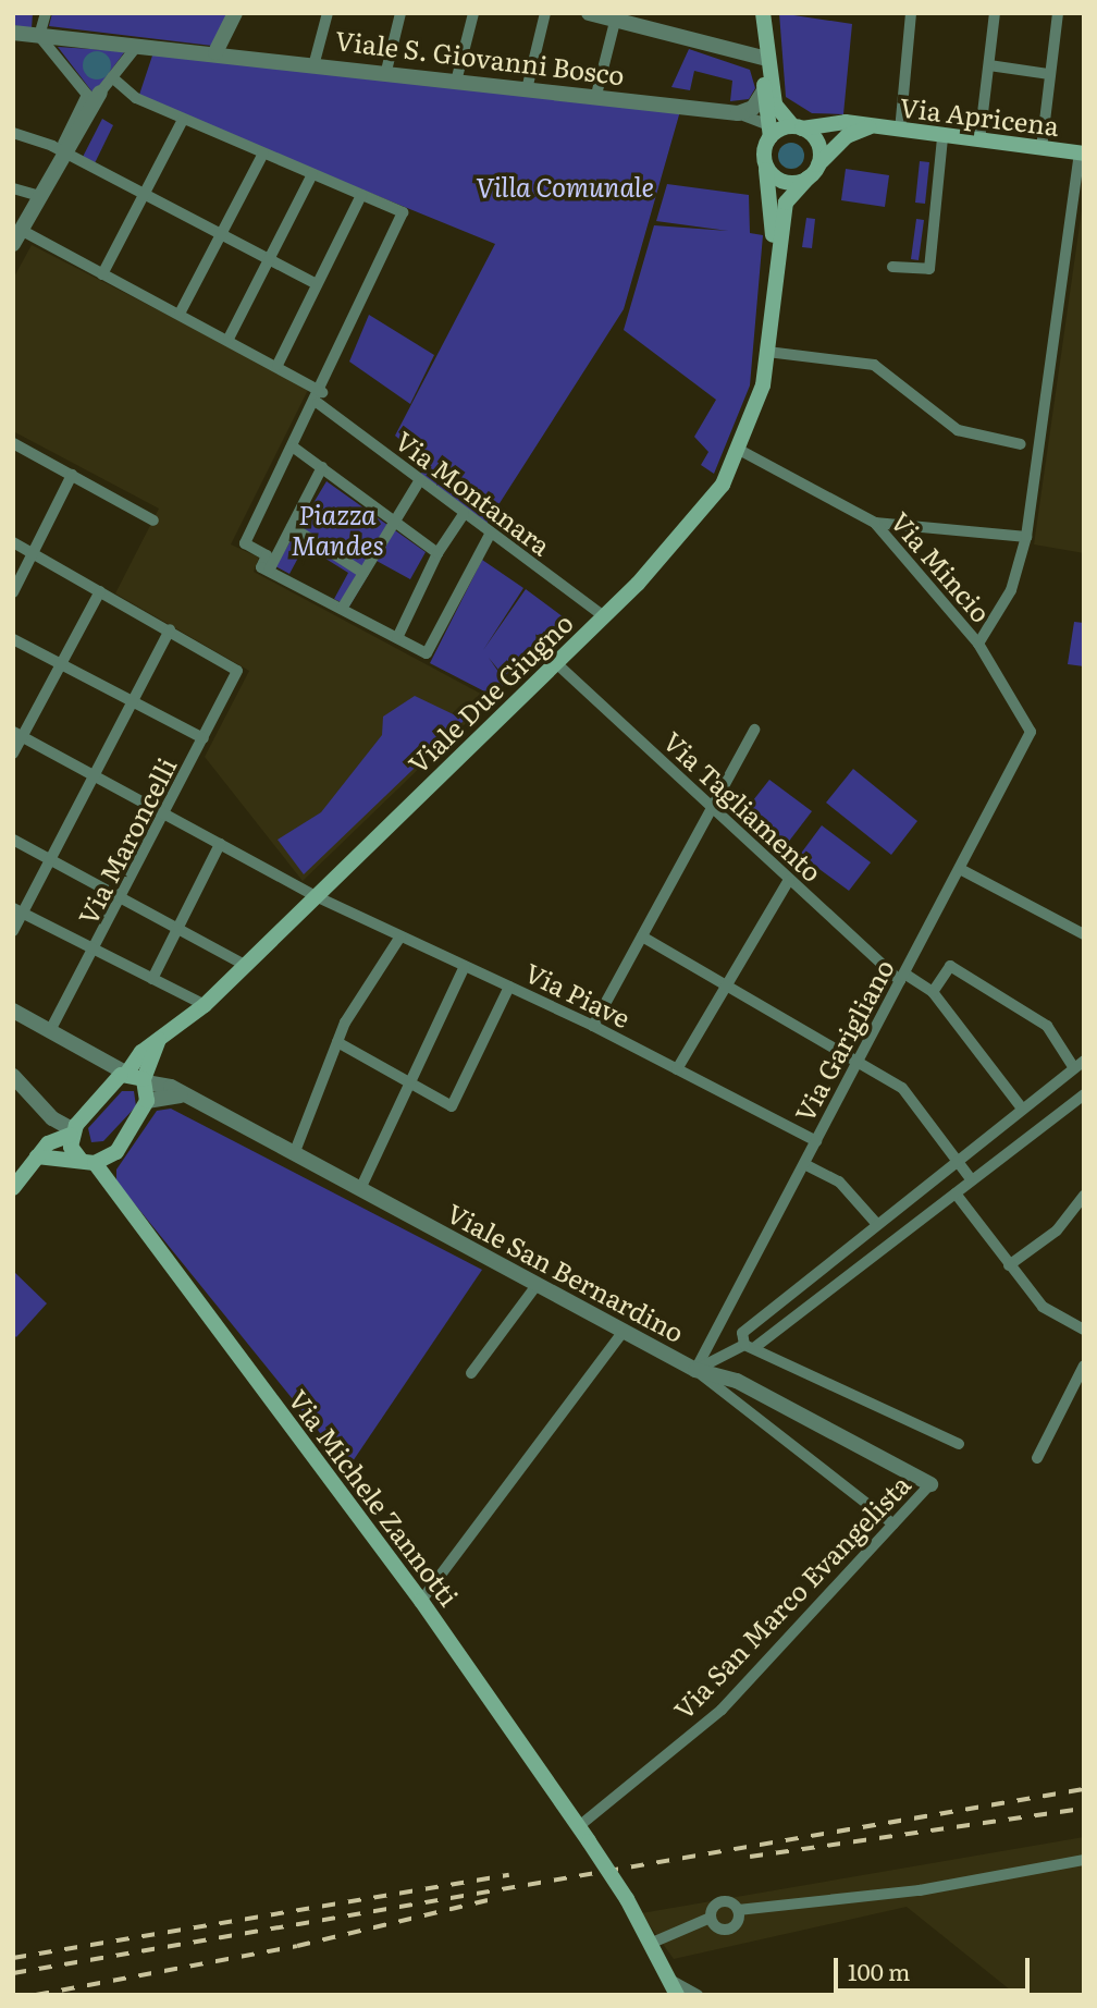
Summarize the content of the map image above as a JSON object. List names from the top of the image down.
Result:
{
  "streets": {
    "main road": ["Via Apricena", "Viale Due Giugno", "Via Michele Zannotti"],
    "street": [
      "Viale S. Giovanni Bosco",
      "Via Montanara",
      "Via Mincio",
      "Via Tagliamento",
      "Via Maroncelli",
      "Via Piave",
      "Via Garigliano",
      "Viale San Bernardino",
      "Via San Marco Evangelista"
    ]
  },
  "crossings": [
    ["Viale S. Giovanni Bosco", "Via Apricena"],
    ["Viale S. Giovanni Bosco", "Viale Due Giugno"],
    ["Via Apricena", "Viale Due Giugno"],
    ["Via Montanara", "Viale Due Giugno"],
    ["Via Mincio", "Viale Due Giugno"],
    ["Via Mincio", "Via Garigliano"],
    ["Viale Due Giugno", "Via Tagliamento"],
    ["Viale Due Giugno", "Via Piave"],
    ["Viale Due Giugno", "Via Michele Zannotti"],
    ["Via Tagliamento", "Via Garigliano"],
    ["Via Maroncelli", "Via Piave"],
    ["Via Piave", "Via Garigliano"],
    ["Via Garigliano", "Viale San Bernardino"],
    ["Viale San Bernardino", "Via San Marco Evangelista"],
    ["Via Michele Zannotti", "Via San Marco Evangelista"]
  ],
  "parks": ["Villa Comunale", "Piazza Mandes"],
  "scale_bar": "100 m"
}
